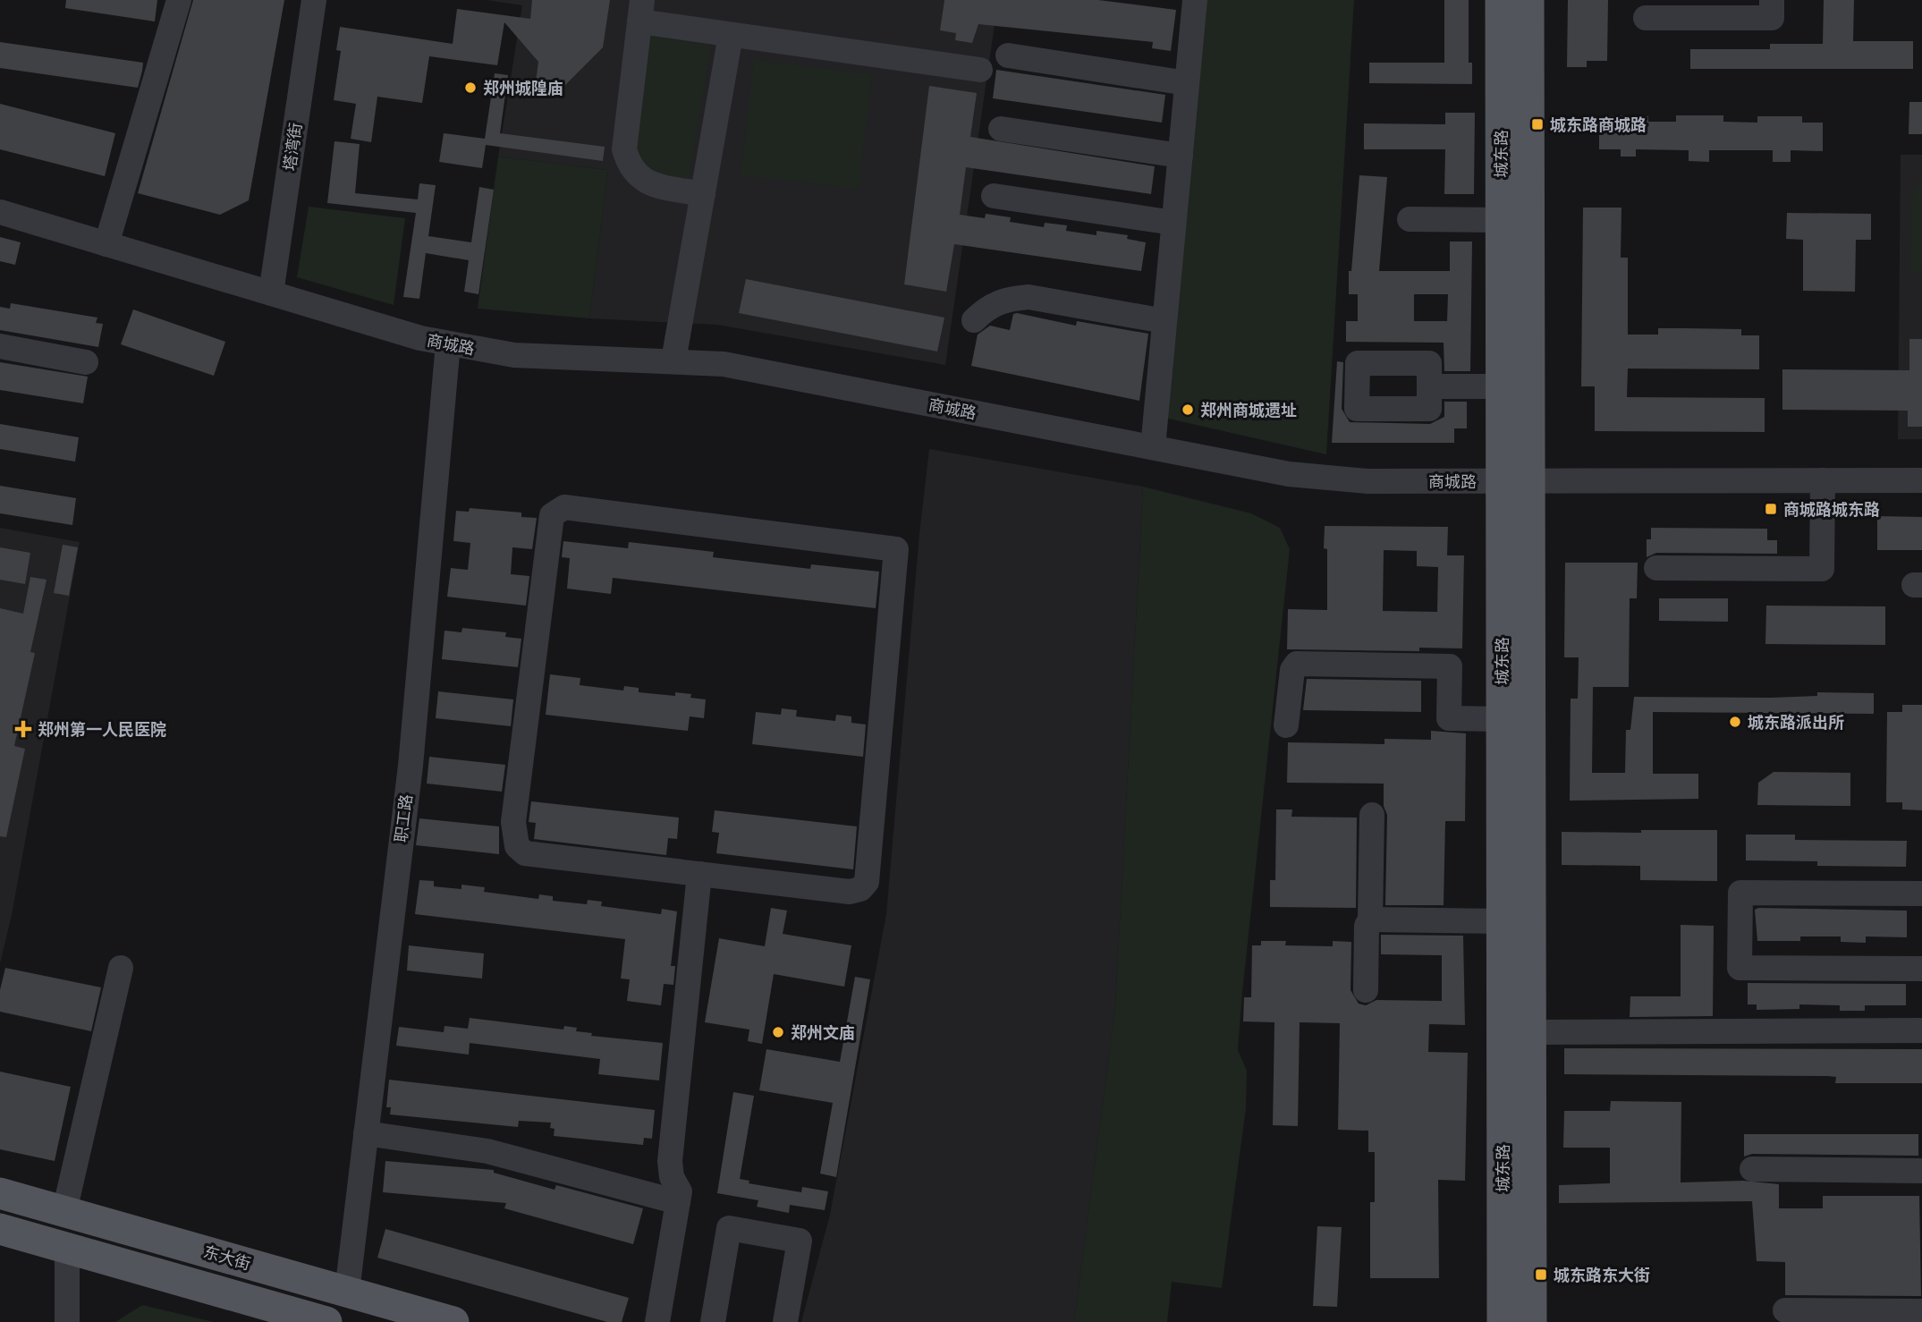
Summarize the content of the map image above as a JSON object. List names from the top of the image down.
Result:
{
  "streets": {
    "main road": ["城东路", "东大街"],
    "street": ["塔湾街", "商城路", "职工路"]
  },
  "crossings": [
    ["塔湾街", "商城路"],
    ["城东路", "商城路"],
    ["商城路", "职工路"],
    ["职工路", "东大街"]
  ],
  "places": {
    "other": [
      "郑州城隍庙",
      "郑州商城遗址",
      "城东路派出所",
      "郑州文庙"
    ],
    "transit": ["城东路商城路", "商城路城东路", "城东路东大街"],
    "health": ["郑州第一人民医院"]
  }
}
